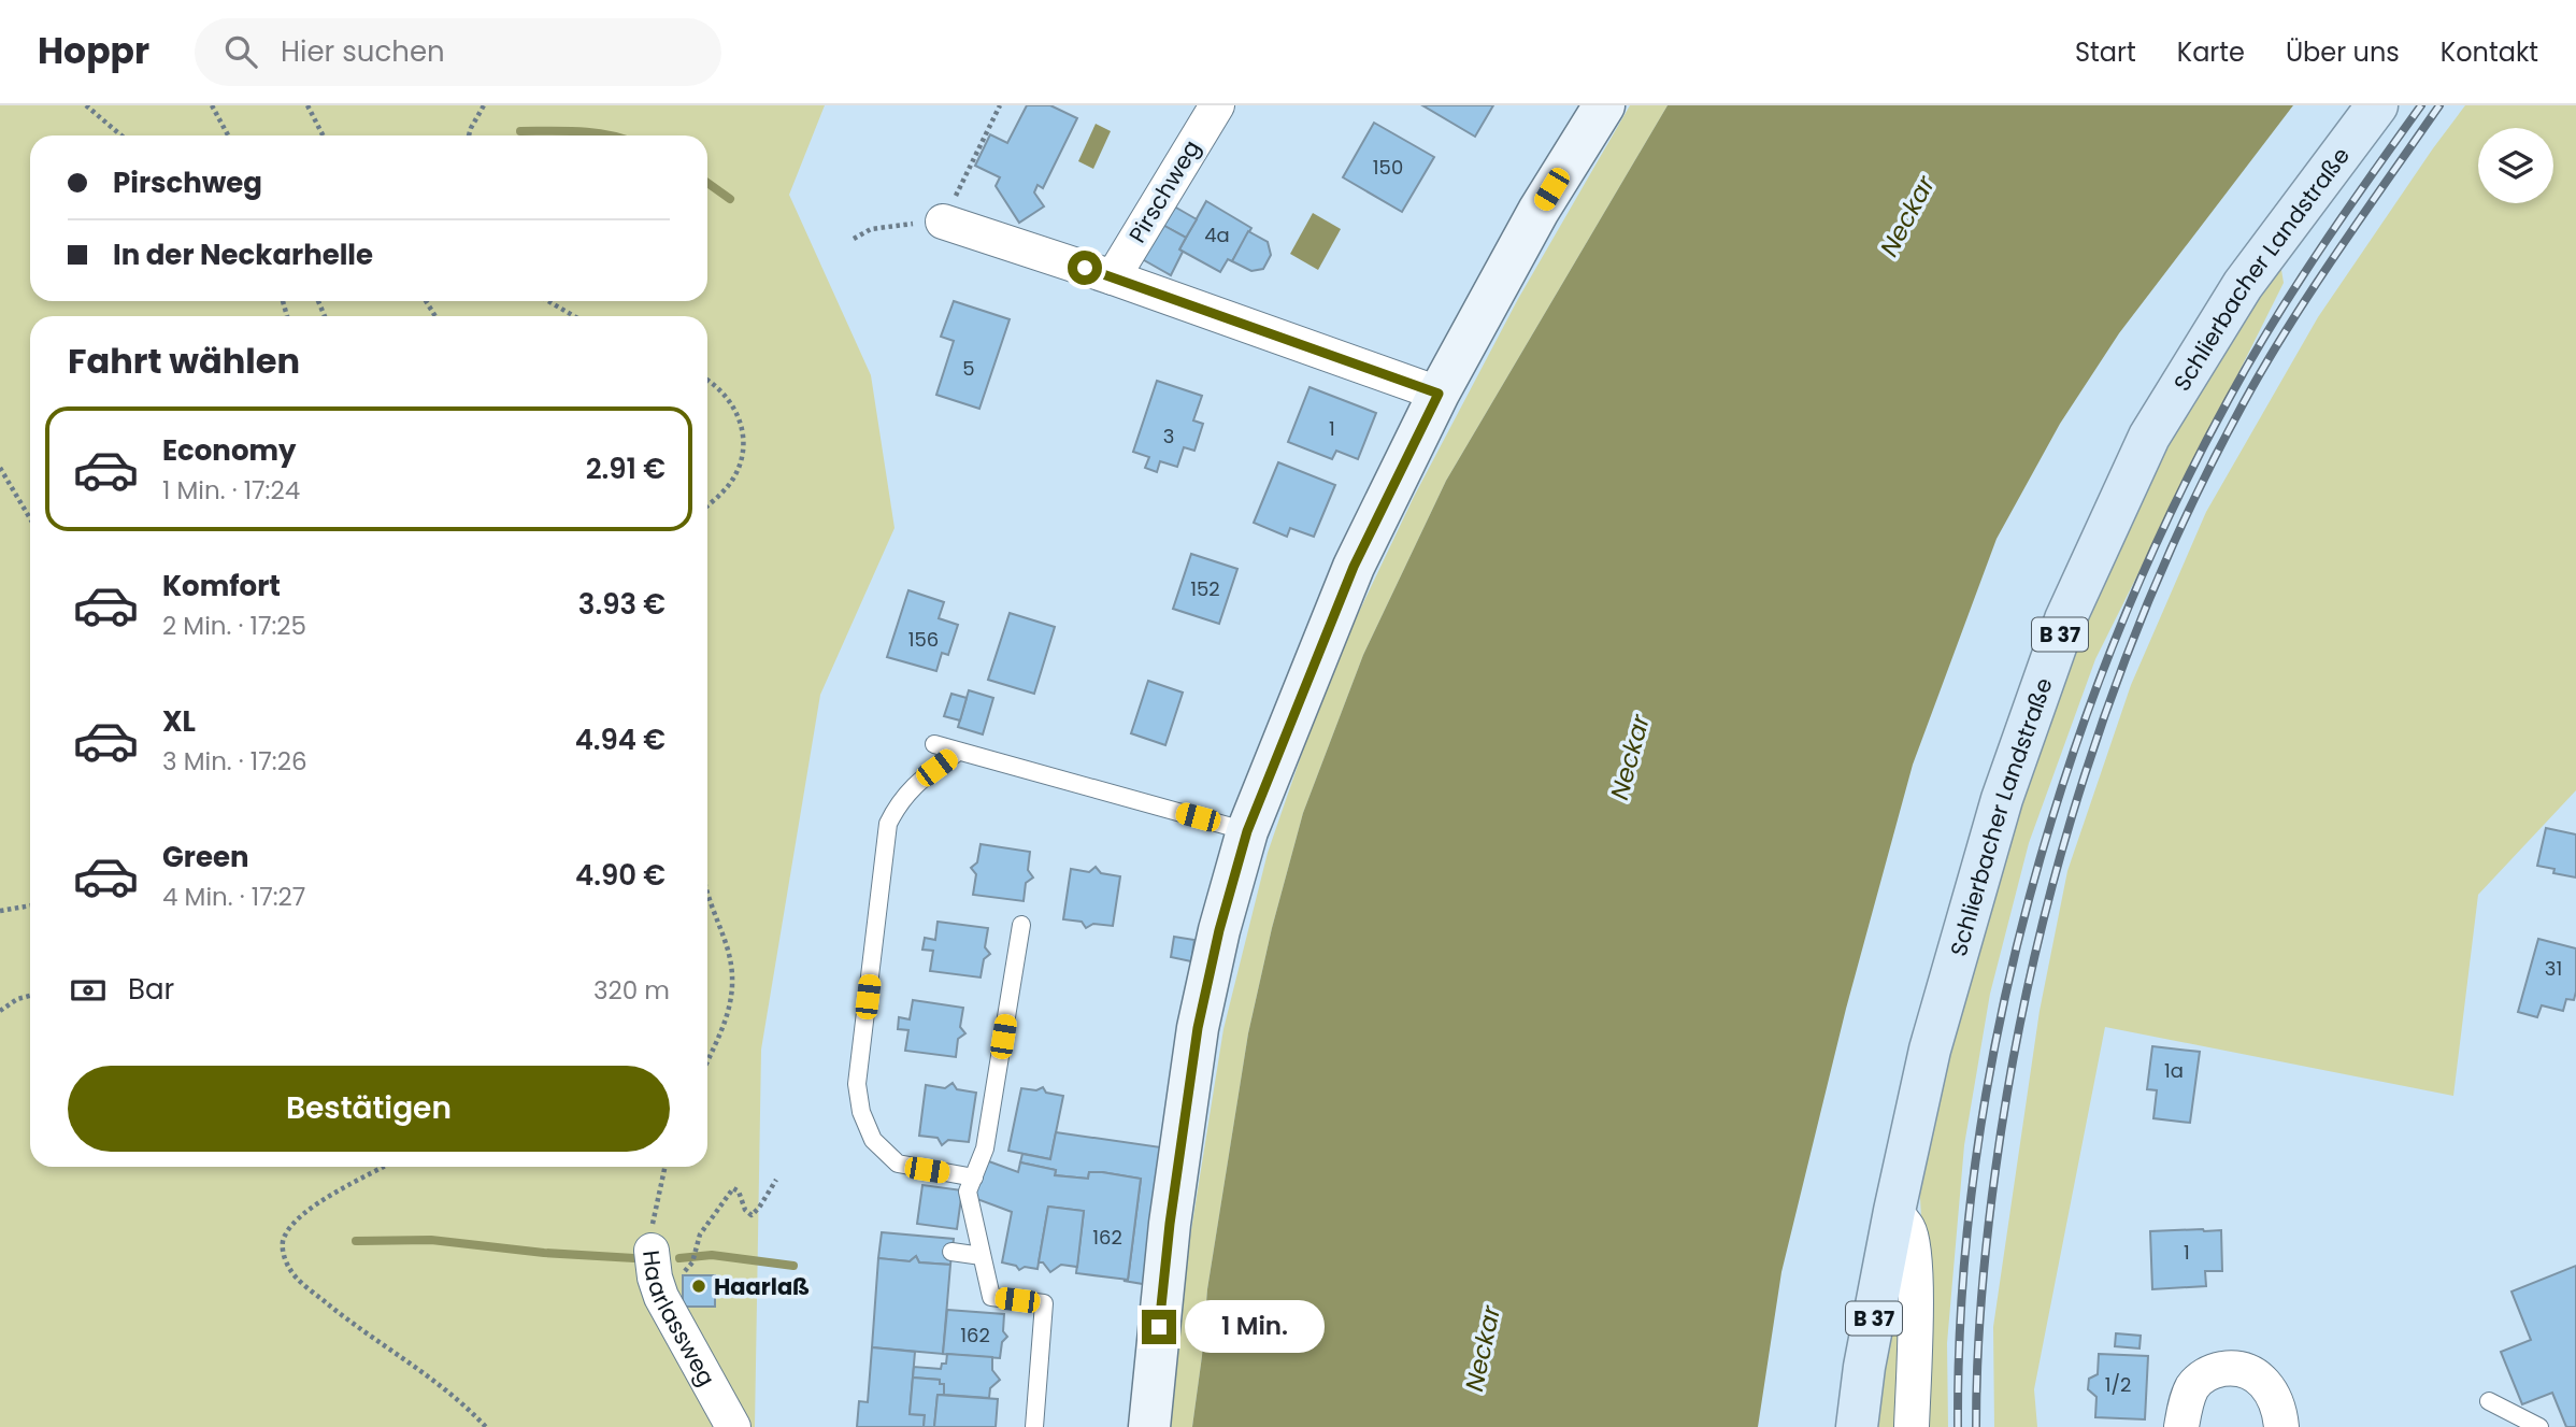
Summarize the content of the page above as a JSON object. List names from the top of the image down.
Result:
{
  "streets": {
    "main road": ["Schlierbacher Landstraße", "B 37"],
    "street": ["Pirschweg", "Haarlassweg"]
  },
  "water": ["Neckar"],
  "places": ["Haarlaß"],
  "house_numbers": [
    "150",
    "4a",
    "5",
    "1",
    "3",
    "152",
    "156",
    "31",
    "1a",
    "162",
    "1",
    "162",
    "1/2"
  ],
  "page": {
    "header": "Hoppr",
    "search": "Hier suchen",
    "nav": [
      "Start",
      "Karte",
      "Über uns",
      "Kontakt"
    ],
    "banner": ["Pirschweg", "In der Neckarhelle"],
    "heading": "Fahrt wählen",
    "list": [
      {
        "name": "Economy",
        "note": "1 Min. · 17:24",
        "value": "2.91 €"
      },
      {
        "name": "Komfort",
        "note": "2 Min. · 17:25",
        "value": "3.93 €"
      },
      {
        "name": "XL",
        "note": "3 Min. · 17:26",
        "value": "4.94 €"
      },
      {
        "name": "Green",
        "note": "4 Min. · 17:27",
        "value": "4.90 €"
      }
    ],
    "pay": ["Bar", "320 m"],
    "buttons": "Bestätigen",
    "bubble": "1 Min."
  }
}
